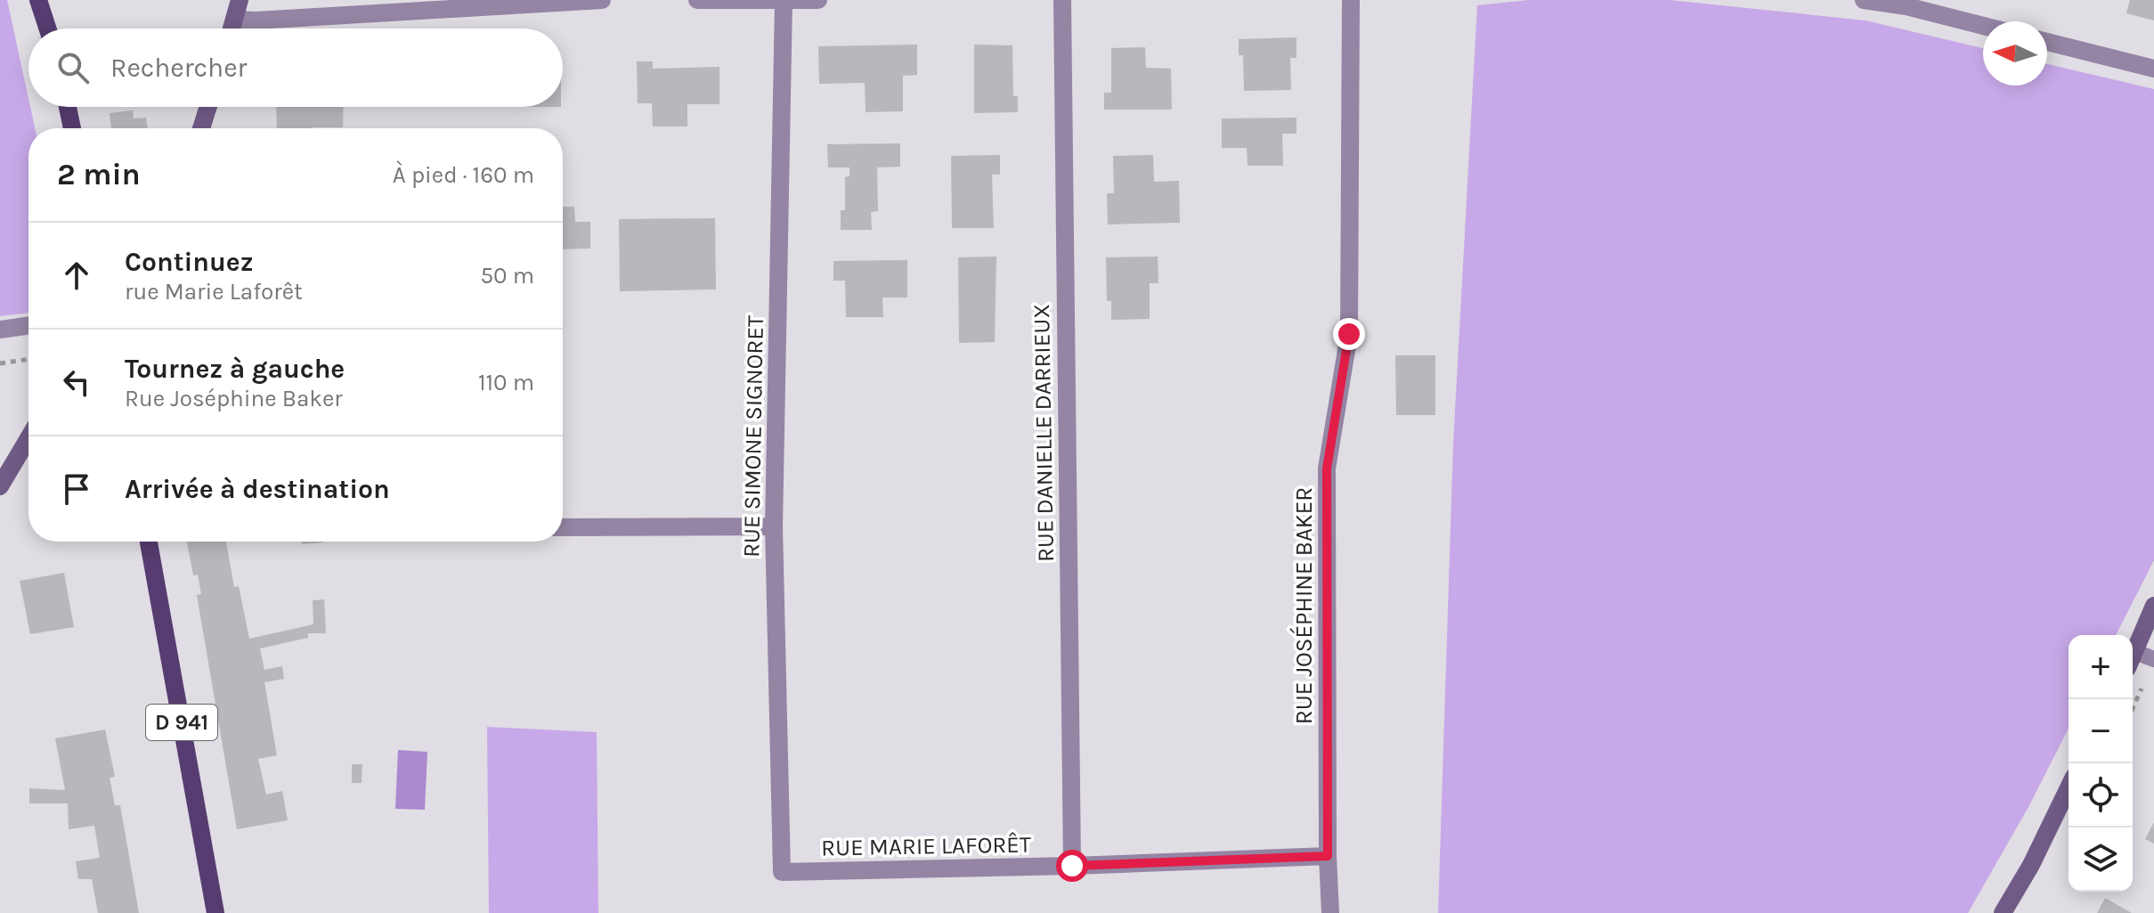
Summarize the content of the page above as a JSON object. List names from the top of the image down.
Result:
{
  "streets": {
    "main road": ["D 941"],
    "street": [
      "RUE DANIELLE DARRIEUX",
      "RUE SIMONE SIGNORET",
      "RUE JOSÉPHINE BAKER",
      "RUE MARIE LAFORÊT"
    ]
  },
  "crossings": [
    ["RUE DANIELLE DARRIEUX", "RUE MARIE LAFORÊT"],
    ["RUE SIMONE SIGNORET", "RUE MARIE LAFORÊT"],
    ["RUE JOSÉPHINE BAKER", "RUE MARIE LAFORÊT"]
  ],
  "north": "left",
  "page": {
    "search": "Rechercher",
    "heading": ["2 min", "À pied · 160 m"],
    "list": [
      ["Continuez", "rue Marie Laforêt", "50 m"],
      ["Tournez à gauche", "Rue Joséphine Baker", "110 m"],
      "Arrivée à destination"
    ],
    "map_buttons": ["+", "−"]
  }
}
